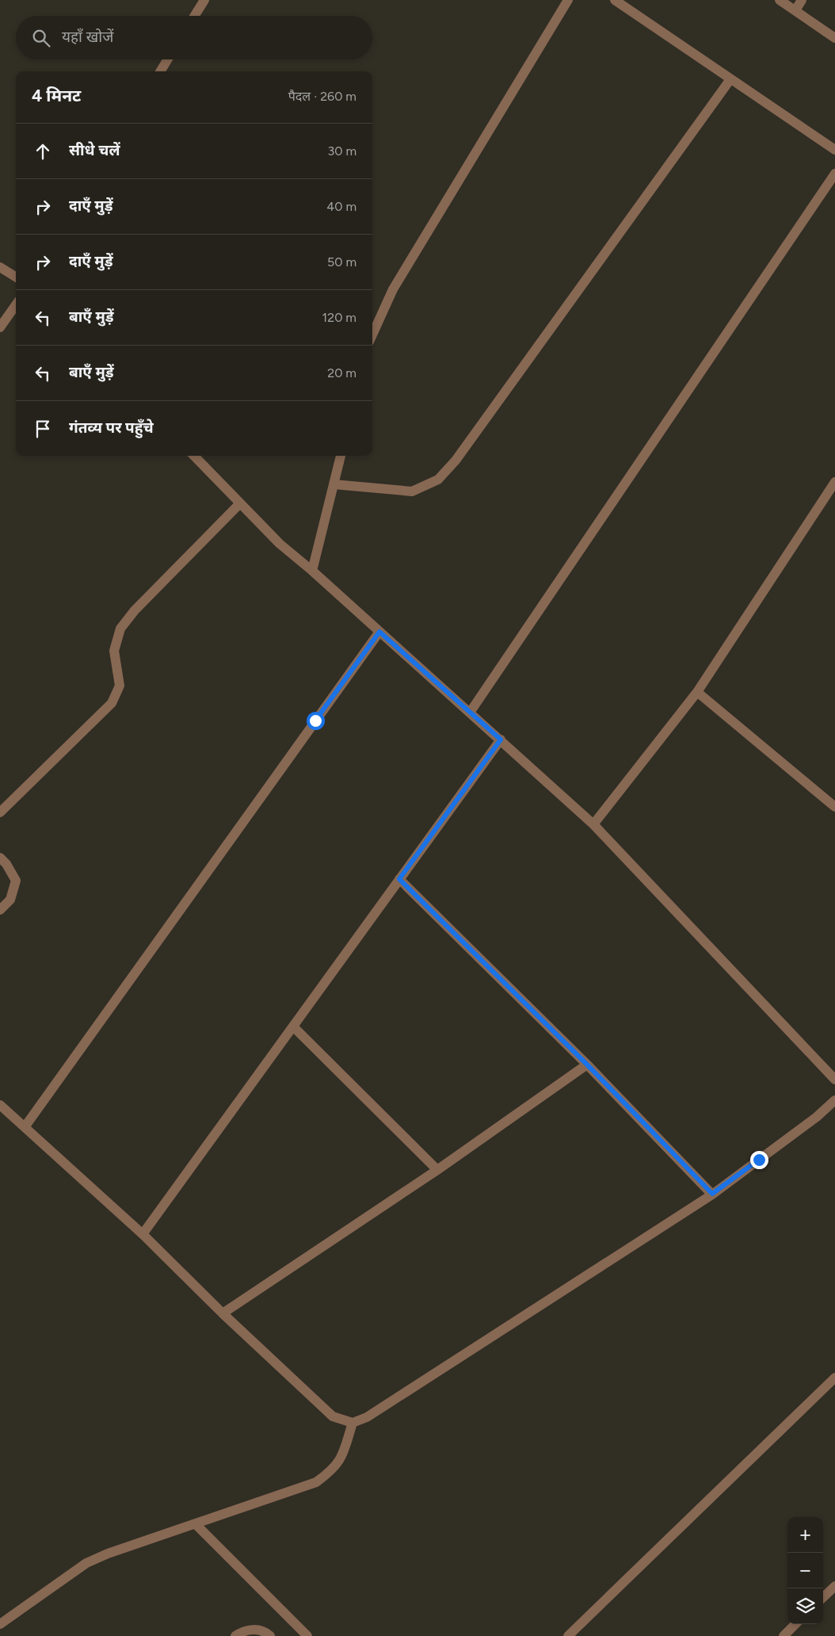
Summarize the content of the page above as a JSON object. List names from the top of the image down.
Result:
{
  "page": {
    "search": "यहाँ खोजें",
    "heading": ["4 मिनट", "पैदल · 260 m"],
    "list": [
      ["सीधे चलें", "30 m"],
      ["दाएँ मुड़ें", "40 m"],
      ["दाएँ मुड़ें", "50 m"],
      ["बाएँ मुड़ें", "120 m"],
      ["बाएँ मुड़ें", "20 m"],
      "गंतव्य पर पहुँचे"
    ],
    "map_buttons": ["+", "−"]
  }
}
